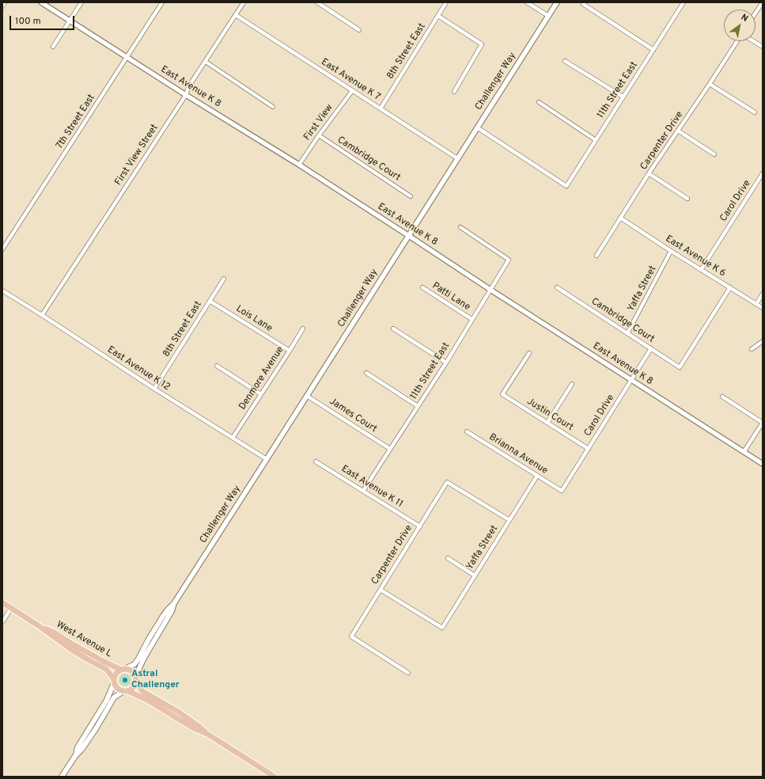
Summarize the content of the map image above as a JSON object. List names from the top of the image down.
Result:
{
  "streets": {
    "main road": ["Challenger Way", "West Avenue L"],
    "street": [
      "8th Street East",
      "East Avenue K 7",
      "East Avenue K 8",
      "11th Street East",
      "7th Street East",
      "First View",
      "Carpenter Drive",
      "First View Street",
      "Cambridge Court",
      "Carol Drive",
      "East Avenue K 6",
      "Yaffa Street",
      "Patti Lane",
      "Lois Lane",
      "East Avenue K 12",
      "Denmore Avenue",
      "Justin Court",
      "James Court",
      "Brianna Avenue",
      "East Avenue K 11"
    ]
  },
  "crossings": [
    ["8th Street East", "East Avenue K 7"],
    ["8th Street East", "Lois Lane"],
    ["8th Street East", "East Avenue K 12"],
    ["East Avenue K 7", "Challenger Way"],
    ["East Avenue K 7", "First View"],
    ["East Avenue K 7", "First View Street"],
    ["Challenger Way", "East Avenue K 8"],
    ["Challenger Way", "11th Street East"],
    ["Challenger Way", "East Avenue K 12"],
    ["Challenger Way", "James Court"],
    ["Challenger Way", "West Avenue L"],
    ["East Avenue K 8", "11th Street East"],
    ["East Avenue K 8", "7th Street East"],
    ["East Avenue K 8", "First View"],
    ["East Avenue K 8", "First View Street"],
    ["East Avenue K 8", "Carol Drive"],
    ["11th Street East", "Patti Lane"],
    ["11th Street East", "James Court"],
    ["11th Street East", "East Avenue K 11"],
    ["First View", "Cambridge Court"],
    ["Carpenter Drive", "East Avenue K 6"],
    ["Carpenter Drive", "Yaffa Street"],
    ["Carpenter Drive", "East Avenue K 11"],
    ["First View Street", "East Avenue K 12"],
    ["Cambridge Court", "Carol Drive"],
    ["Cambridge Court", "East Avenue K 6"],
    ["Cambridge Court", "Yaffa Street"],
    ["Carol Drive", "East Avenue K 6"],
    ["Carol Drive", "Justin Court"],
    ["Carol Drive", "Brianna Avenue"],
    ["East Avenue K 6", "Yaffa Street"],
    ["Yaffa Street", "Brianna Avenue"],
    ["Lois Lane", "Denmore Avenue"],
    ["East Avenue K 12", "Denmore Avenue"]
  ],
  "places": ["Astral Challenger"],
  "scale_bar": "100 m",
  "north": "top right"
}
